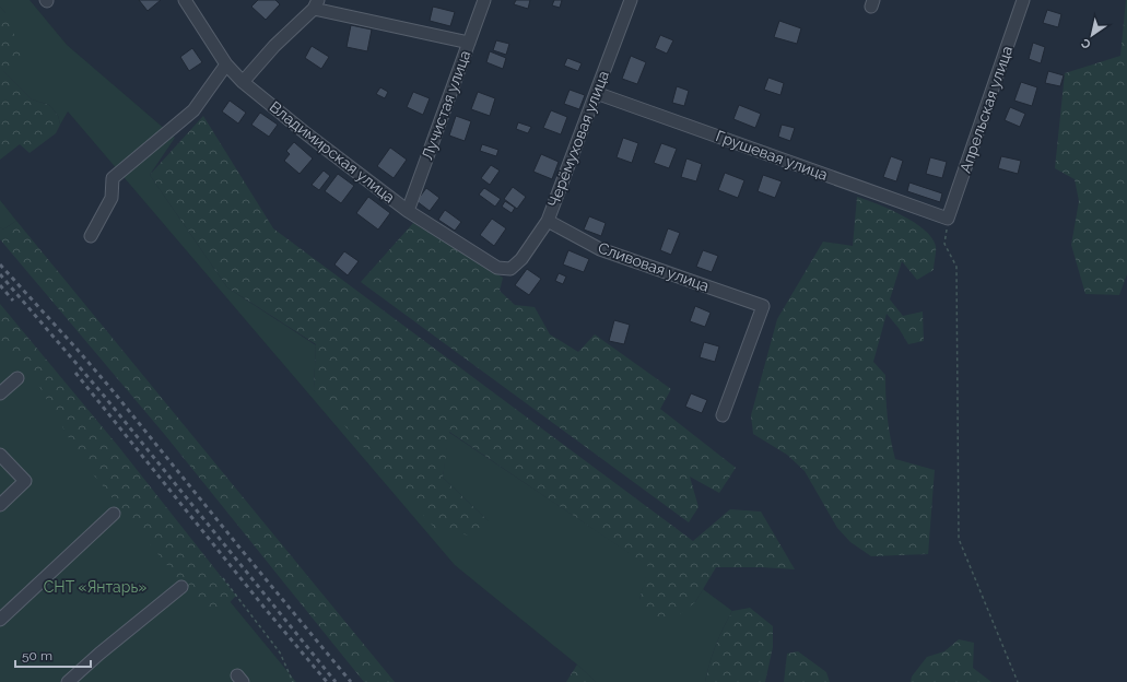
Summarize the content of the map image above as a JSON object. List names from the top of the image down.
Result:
{
  "streets": {
    "street": [
      "Лучистая улица",
      "Апрельская улица",
      "Черёмуховая улица",
      "Владимирская улица",
      "Грушевая улица",
      "Сливовая улица"
    ]
  },
  "crossings": [
    ["Лучистая улица", "Владимирская улица"],
    ["Апрельская улица", "Грушевая улица"],
    ["Черёмуховая улица", "Владимирская улица"],
    ["Черёмуховая улица", "Грушевая улица"],
    ["Черёмуховая улица", "Сливовая улица"]
  ],
  "parks": ["СНТ «Янтарь»"],
  "scale_bar": "50 m",
  "north": "bottom left"
}
